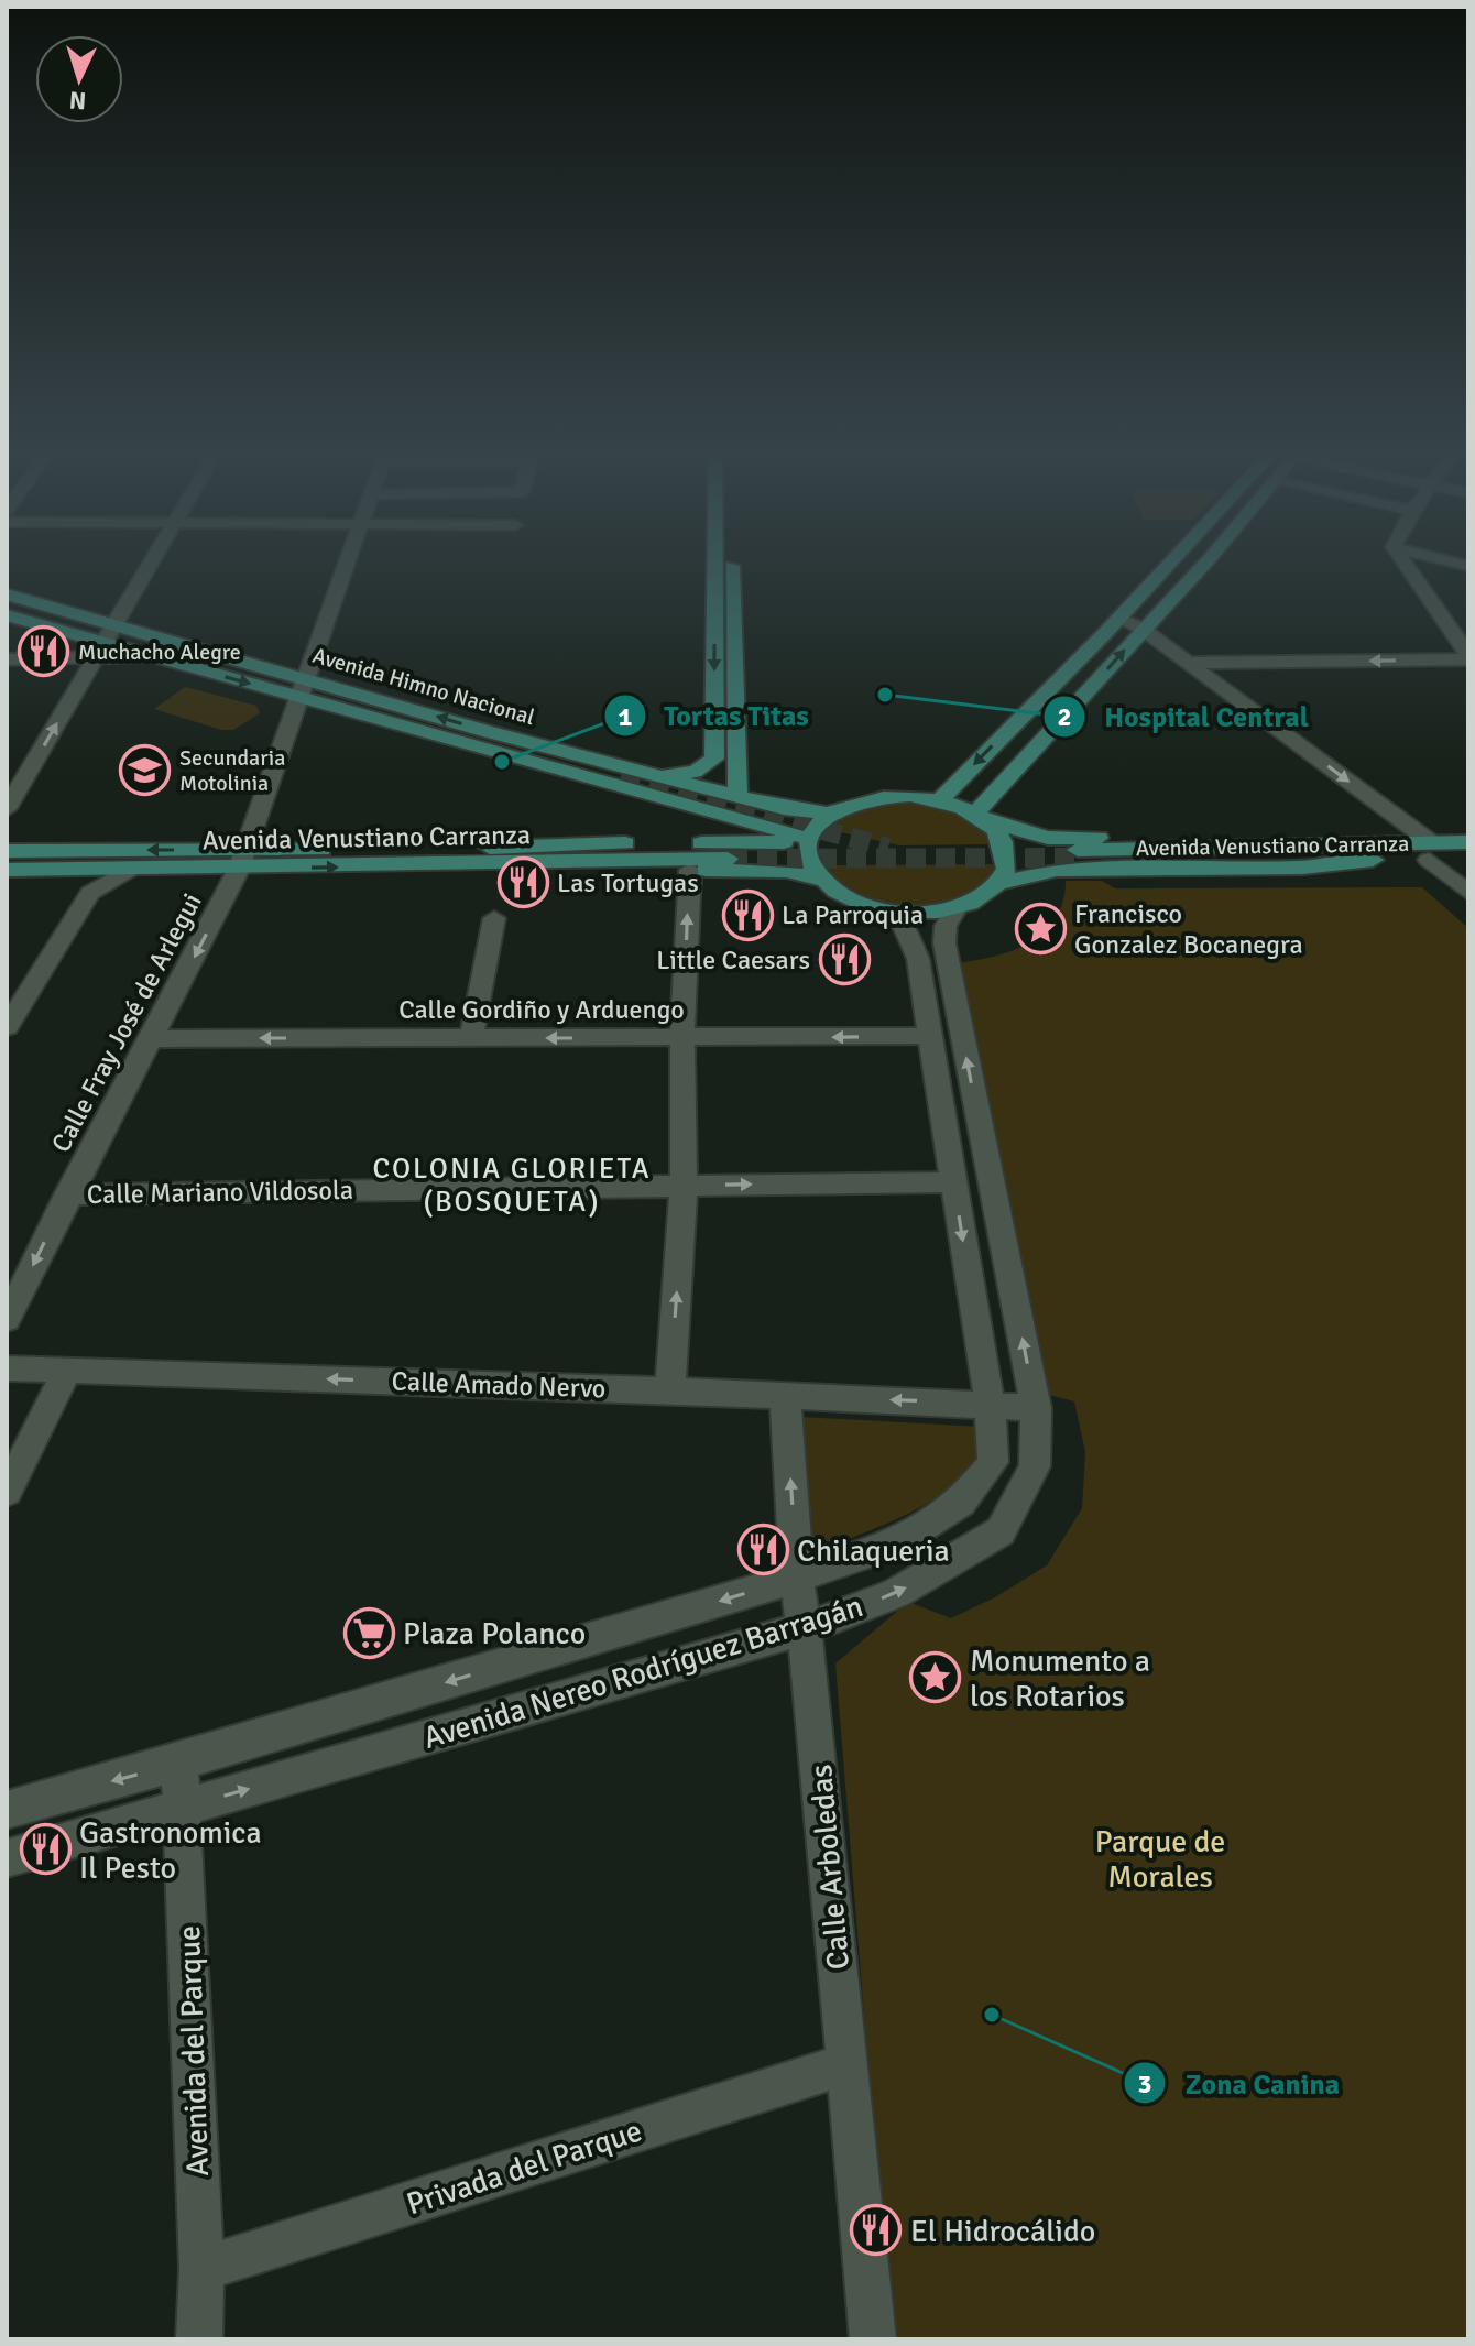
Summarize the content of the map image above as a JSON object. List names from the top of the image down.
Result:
{
  "streets": {
    "main road": ["Avenida Himno Nacional", "Avenida Venustiano Carranza"],
    "street": [
      "Calle Gordiño y Arduengo",
      "Calle Fray José de Arlegui",
      "Calle Mariano Vildosola",
      "Calle Amado Nervo",
      "Avenida Nereo Rodríguez Barragán",
      "Calle Arboledas",
      "Avenida del Parque",
      "Privada del Parque"
    ]
  },
  "crossings": [
    ["Avenida Himno Nacional", "Calle Fray José de Arlegui"],
    ["Avenida Himno Nacional", "Avenida Nereo Rodríguez Barragán"],
    ["Avenida Venustiano Carranza", "Calle Fray José de Arlegui"],
    ["Calle Gordiño y Arduengo", "Calle Fray José de Arlegui"],
    ["Calle Gordiño y Arduengo", "Avenida Nereo Rodríguez Barragán"],
    ["Calle Fray José de Arlegui", "Calle Mariano Vildosola"],
    ["Calle Mariano Vildosola", "Avenida Nereo Rodríguez Barragán"],
    ["Calle Amado Nervo", "Avenida Nereo Rodríguez Barragán"],
    ["Calle Amado Nervo", "Calle Arboledas"],
    ["Avenida Nereo Rodríguez Barragán", "Calle Arboledas"],
    ["Avenida Nereo Rodríguez Barragán", "Avenida del Parque"],
    ["Calle Arboledas", "Privada del Parque"],
    ["Avenida del Parque", "Privada del Parque"]
  ],
  "one_way": ["Calle Gordiño y Arduengo", "Calle Amado Nervo"],
  "districts": ["COLONIA GLORIETA (BOSQUETA)"],
  "parks": ["Parque de Morales"],
  "places": {
    "restaurant": [
      "Muchacho Alegre",
      "Las Tortugas",
      "La Parroquia",
      "Little Caesars",
      "Chilaqueria",
      "Gastronomica Il Pesto",
      "El Hidrocálido"
    ],
    "other": ["Hospital Central", "Tortas Titas", "Zona Canina"],
    "school or university": ["Secundaria Motolinia"],
    "place": ["Francisco Gonzalez Bocanegra", "Monumento a los Rotarios"],
    "supermarket": ["Plaza Polanco"]
  },
  "north": "bottom"
}
